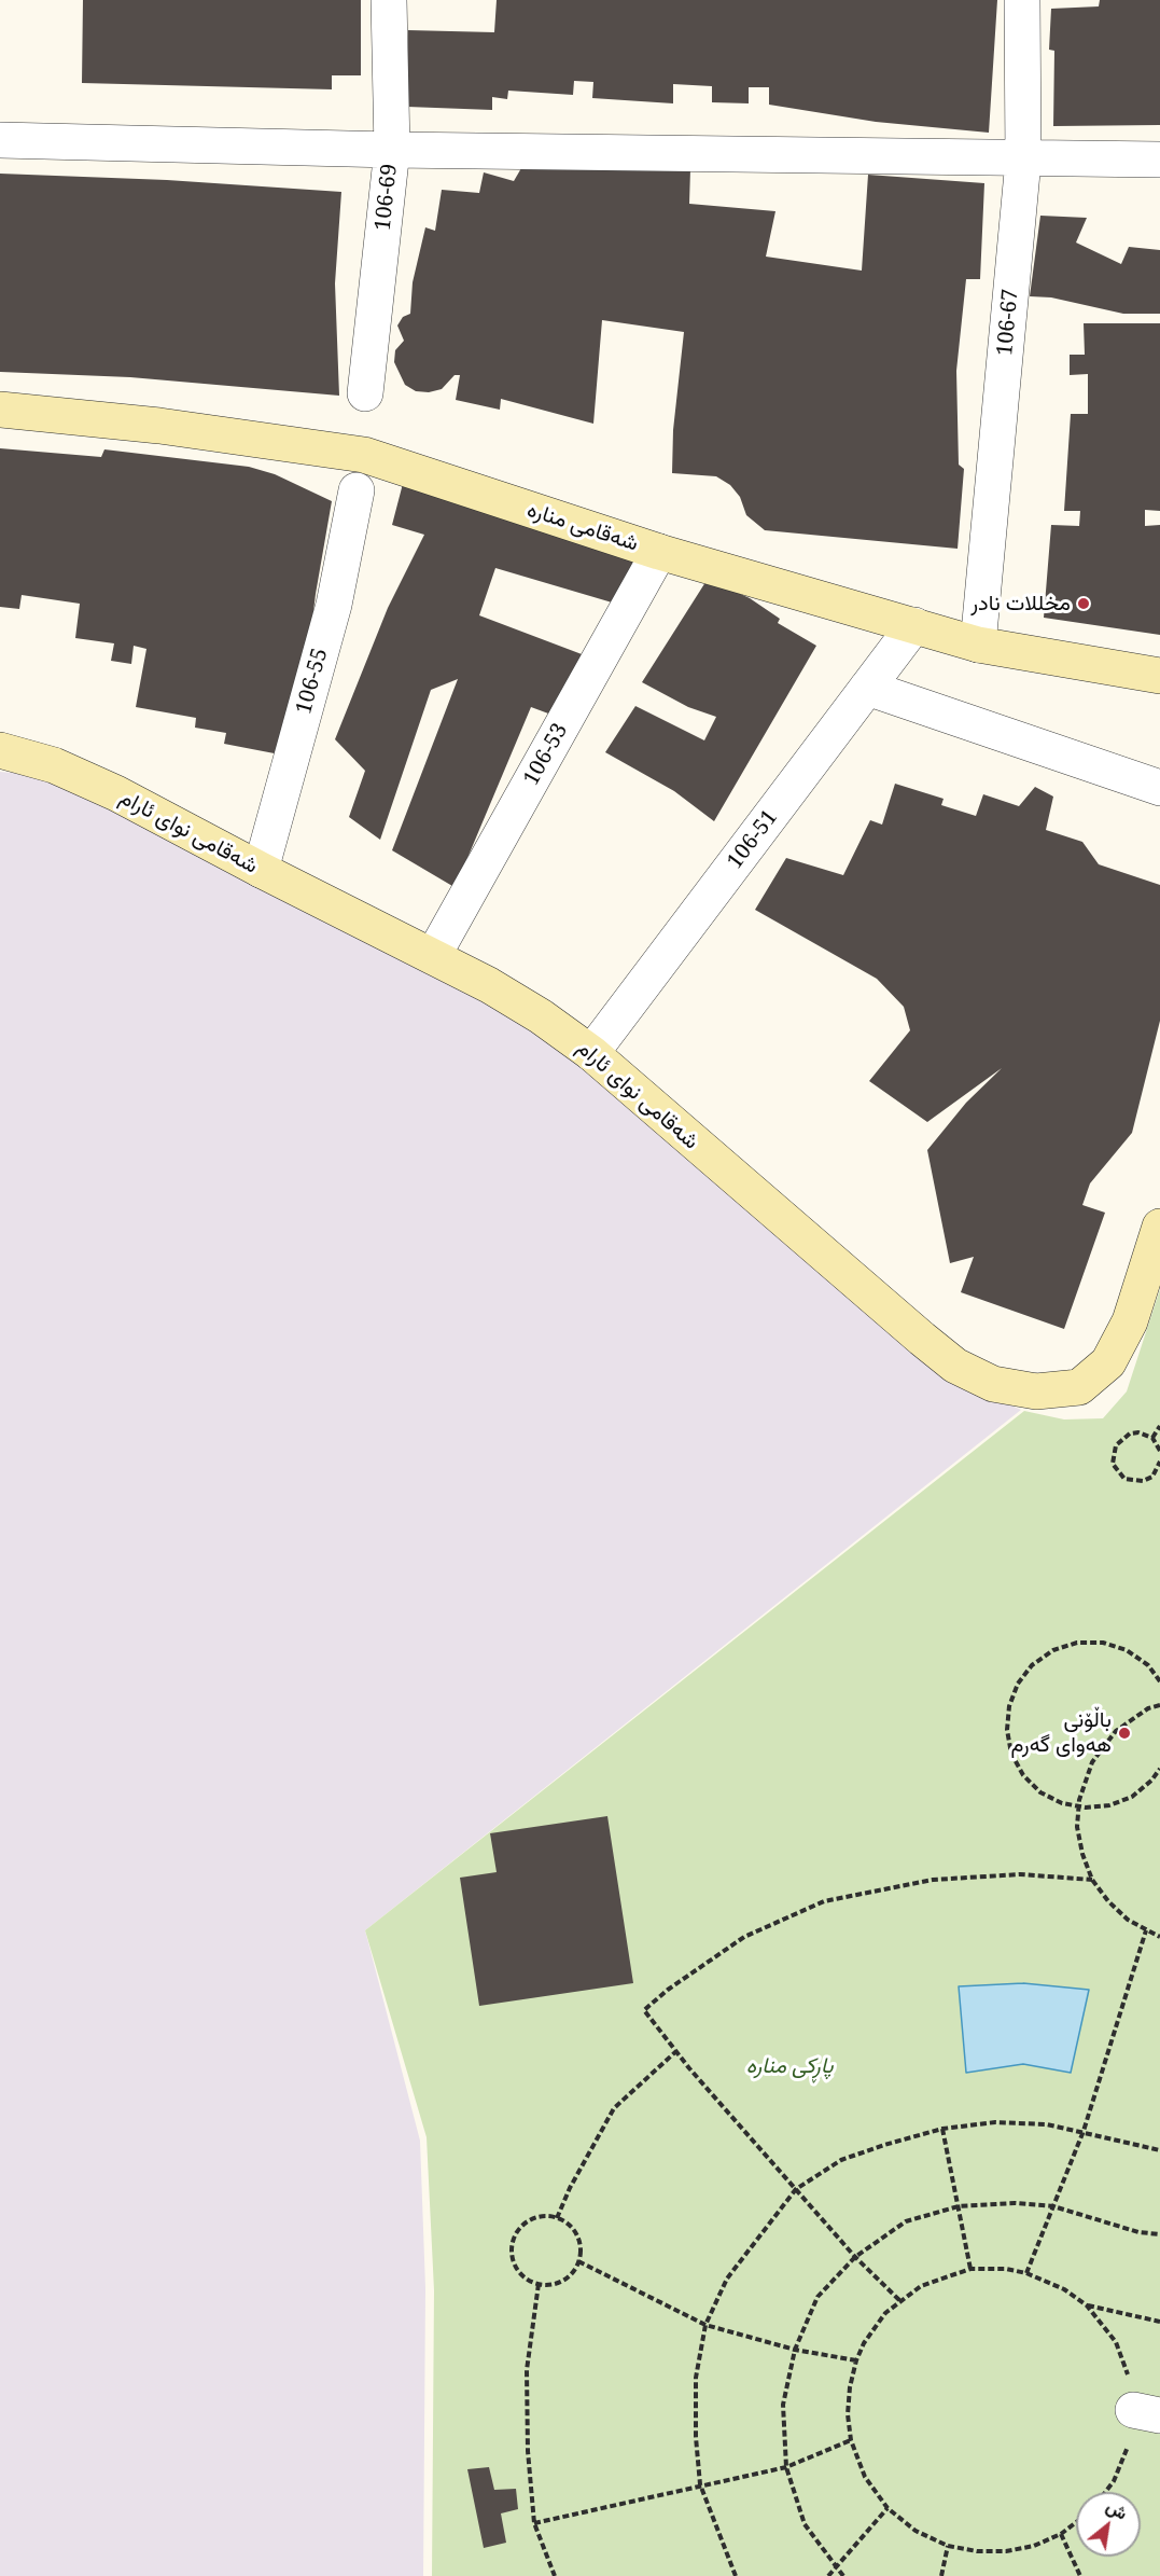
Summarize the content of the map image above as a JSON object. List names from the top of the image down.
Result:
{
  "streets": {
    "street": [
      "106-69",
      "106-67",
      "شەقامی منارە",
      "106-55",
      "106-53",
      "شەقامی نوای ئارام",
      "106-51"
    ]
  },
  "crossings": [
    ["106-67", "شەقامی منارە"],
    ["شەقامی منارە", "106-53"],
    ["شەقامی منارە", "106-51"],
    ["106-55", "شەقامی نوای ئارام"],
    ["106-53", "شەقامی نوای ئارام"],
    ["شەقامی نوای ئارام", "106-51"]
  ],
  "parks": ["پاڕکی منارە"],
  "places": ["مخللات نادر", "باڵۆنی هەوای گەرم"],
  "north": "top right"
}
